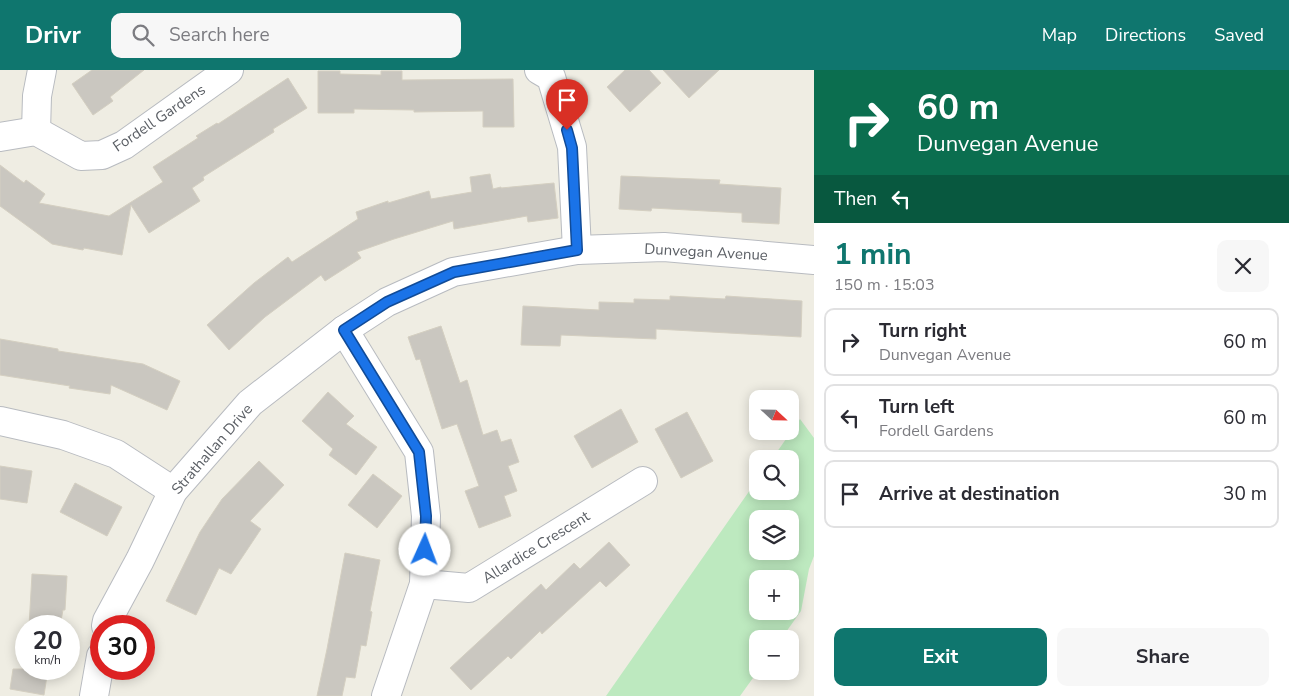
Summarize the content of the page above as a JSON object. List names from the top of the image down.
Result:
{
  "streets": {
    "street": [
      "Fordell Gardens",
      "Dunvegan Avenue",
      "Strathallan Drive",
      "Allardice Crescent"
    ]
  },
  "crossings": [
    ["Dunvegan Avenue", "Strathallan Drive"]
  ],
  "north": "right",
  "page": {
    "header": "Drivr",
    "search": "Search here",
    "nav": ["Map", "Directions", "Saved"],
    "turn": ["60 m", "Dunvegan Avenue"],
    "then": "Then",
    "heading": ["1 min", "150 m · 15:03"],
    "list": [
      {
        "name": "Turn right",
        "note": "Dunvegan Avenue",
        "value": "60 m"
      },
      {
        "name": "Turn left",
        "note": "Fordell Gardens",
        "value": "60 m"
      },
      {
        "name": "Arrive at destination",
        "value": "30 m"
      }
    ],
    "map_buttons": ["+", "−"],
    "speed": "20 km/h",
    "limit": "30",
    "buttons": ["Exit", "Share"]
  }
}
